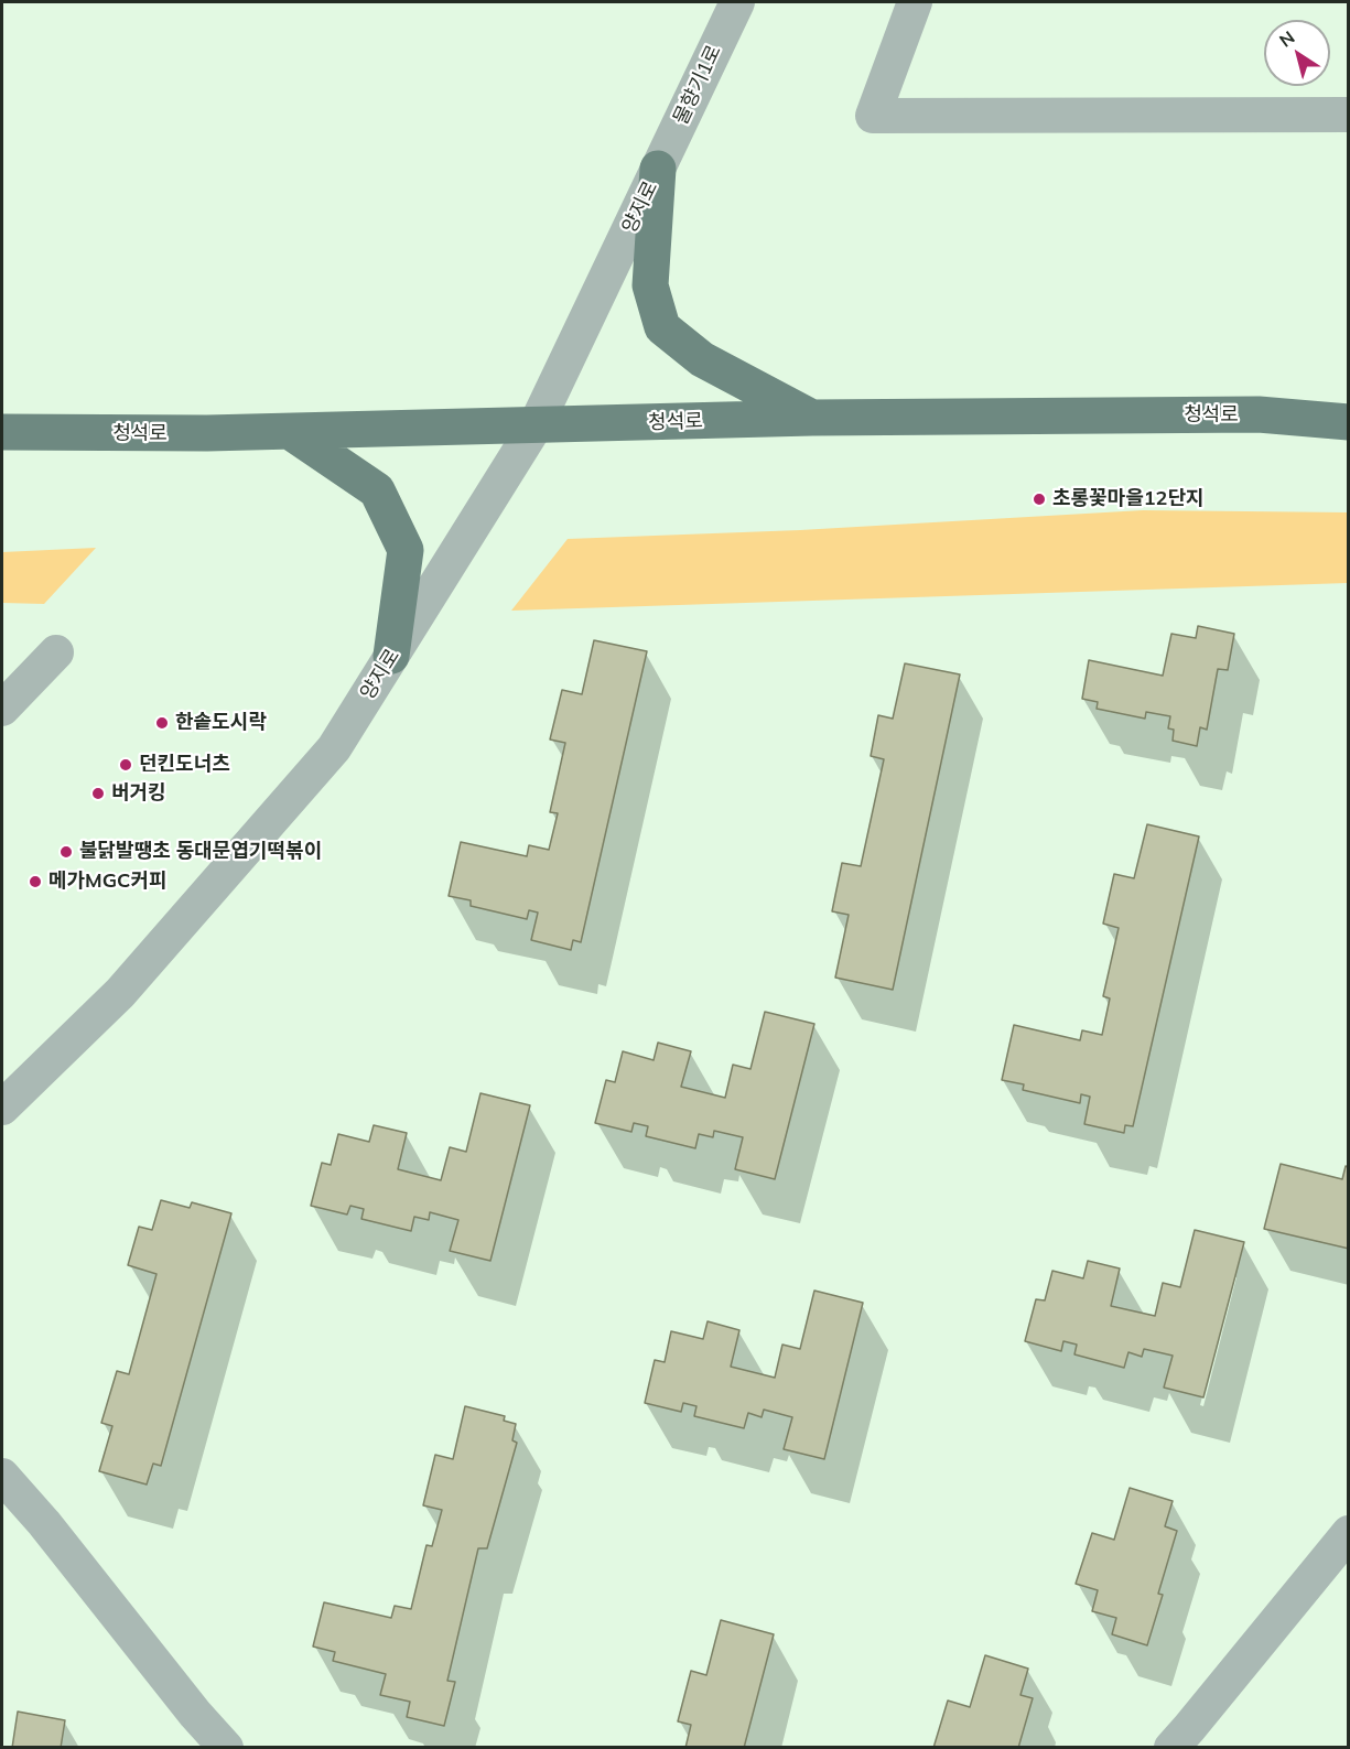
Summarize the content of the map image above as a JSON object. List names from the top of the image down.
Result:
{
  "streets": {
    "main road": ["청석로"],
    "street": ["물향기1로", "양지로"]
  },
  "crossings": [
    ["물향기1로", "양지로"],
    ["양지로", "청석로"]
  ],
  "places": [
    "초롱꽃마을12단지",
    "한솥도시락",
    "던킨도너츠",
    "버거킹",
    "불닭발땡초 동대문엽기떡볶이",
    "메가MGC커피"
  ],
  "north": "top left"
}
